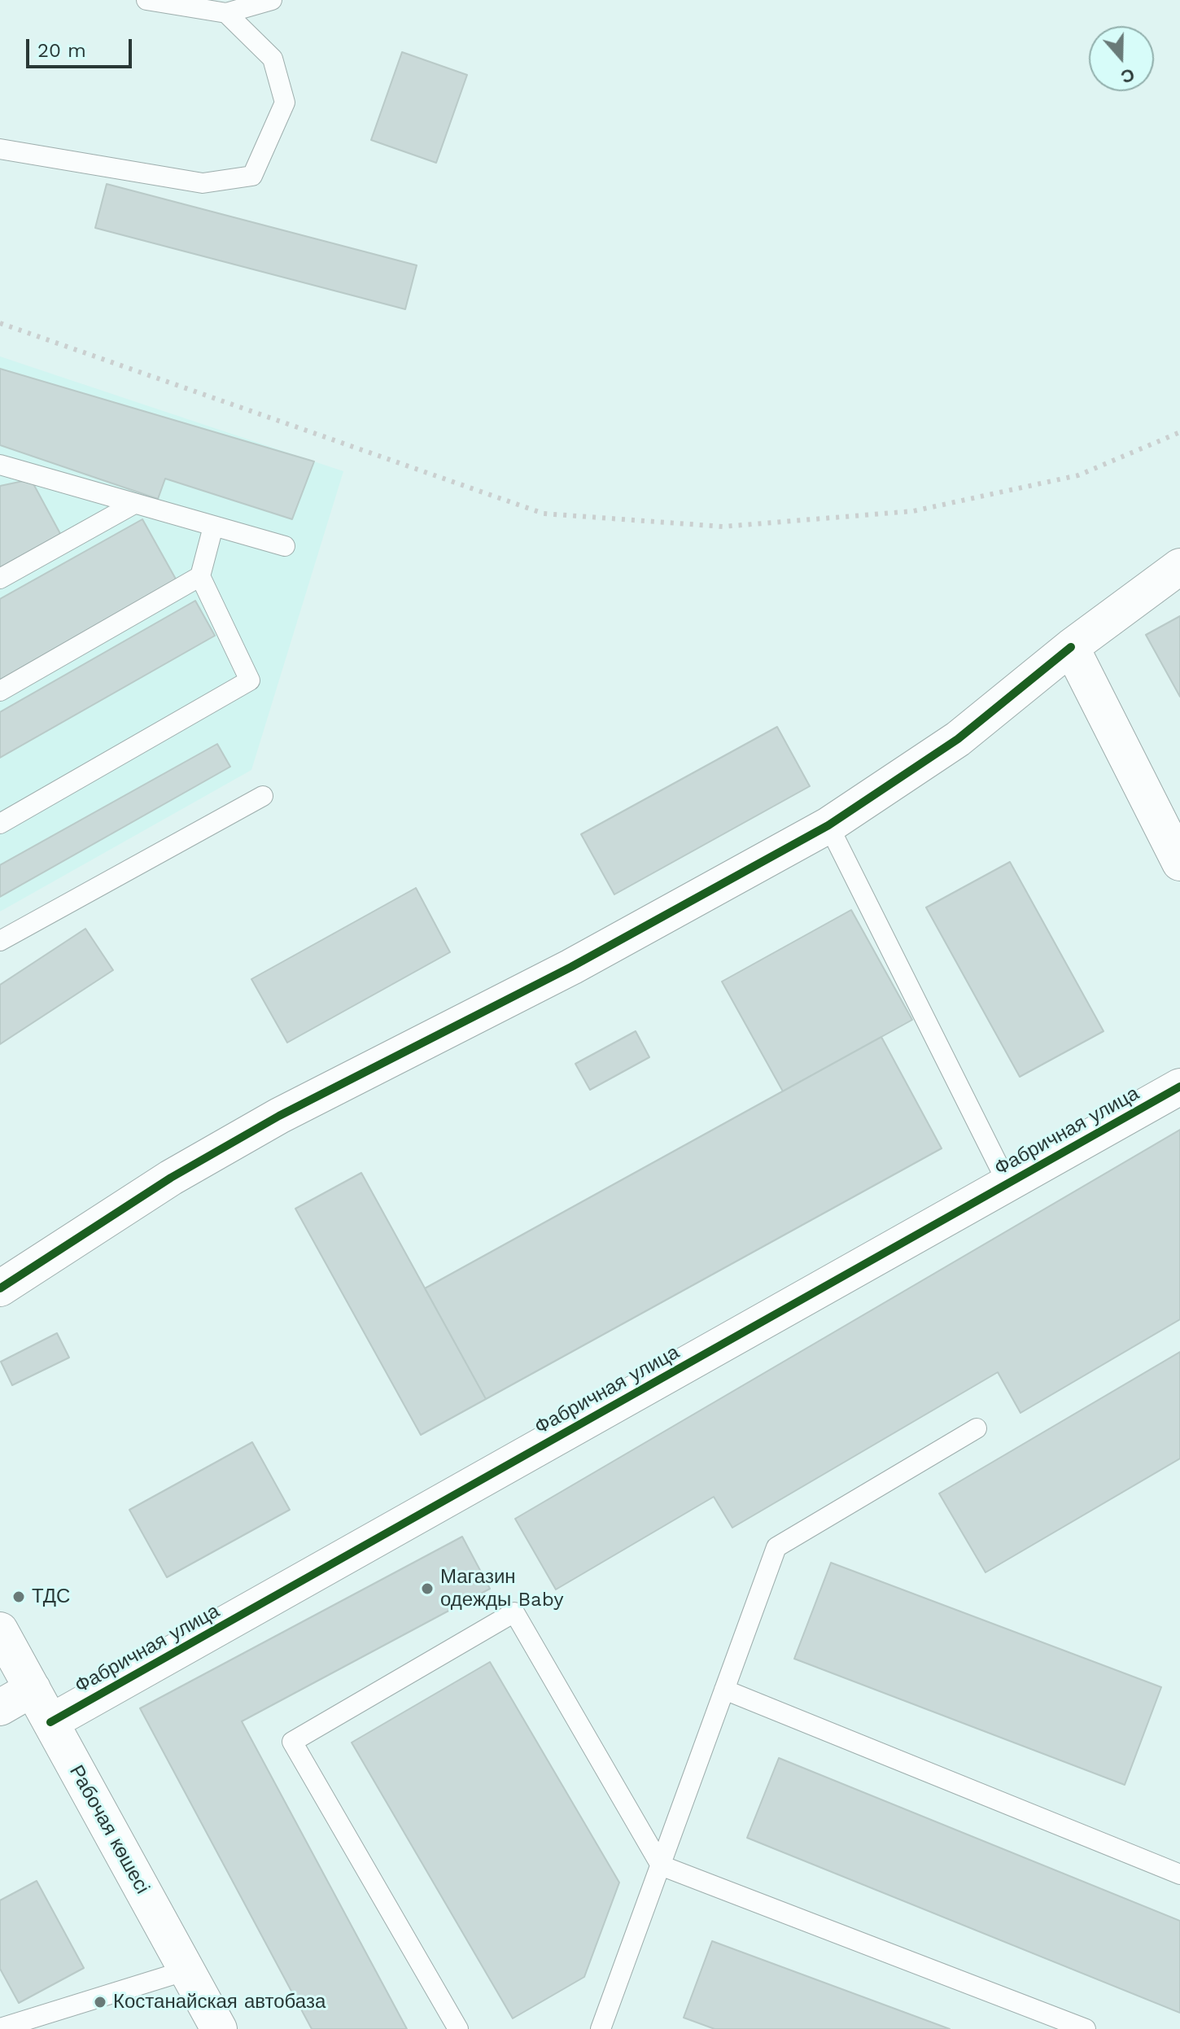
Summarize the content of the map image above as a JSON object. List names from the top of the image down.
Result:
{
  "streets": {
    "street": ["Фабричная улица", "Рабочая көшесі"]
  },
  "crossings": [
    ["Фабричная улица", "Рабочая көшесі"]
  ],
  "places": ["Магазин одежды Baby", "ТДС", "Костанайская автобаза"],
  "scale_bar": "20 m",
  "north": "bottom"
}
